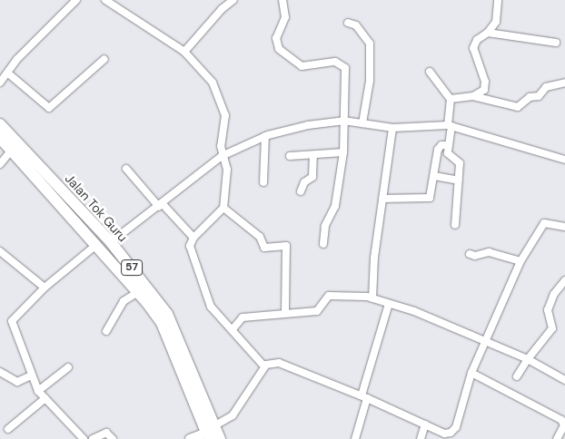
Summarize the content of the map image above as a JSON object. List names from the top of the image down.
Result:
{
  "streets": {
    "main road": ["Jalan Tok Guru", "57"]
  }
}
